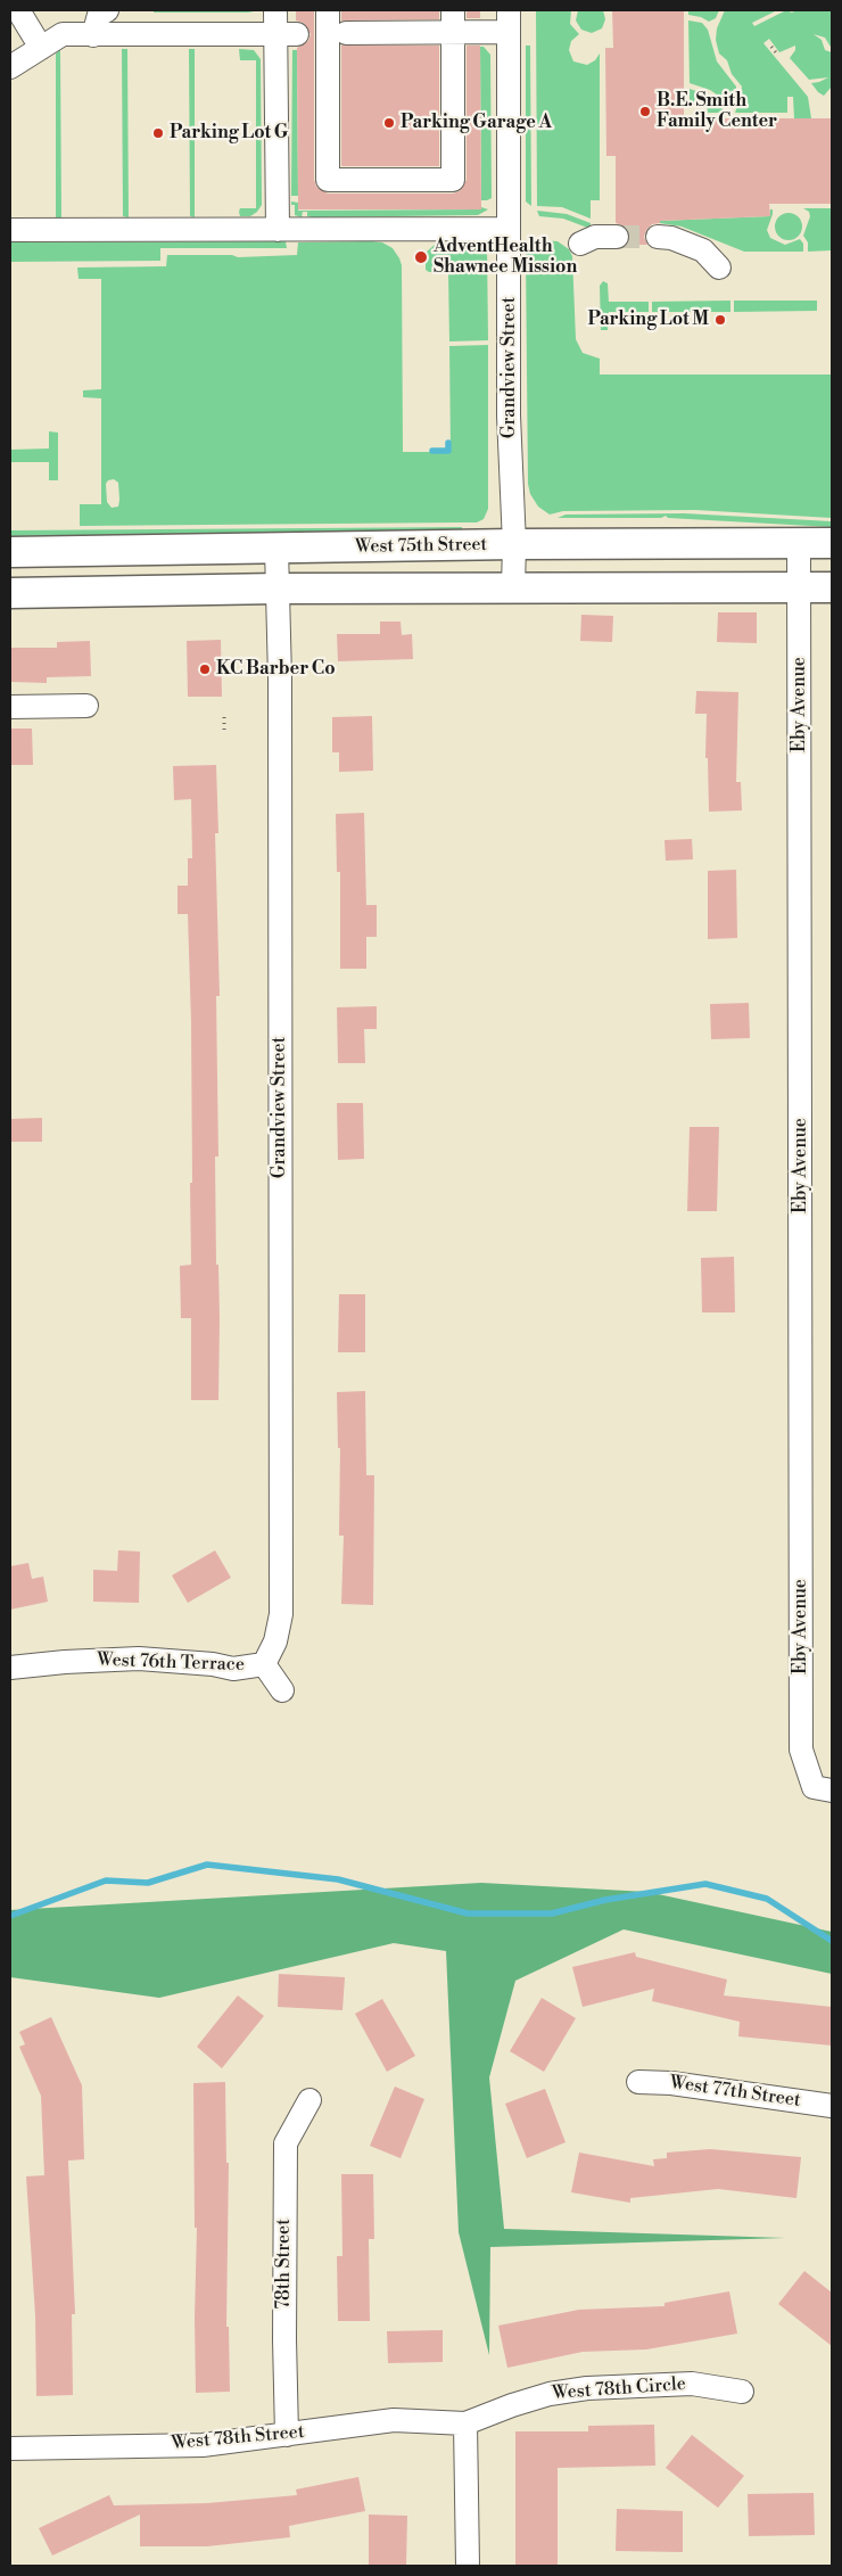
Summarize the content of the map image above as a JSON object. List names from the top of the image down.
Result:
{
  "streets": {
    "main road": ["West 75th Street"],
    "street": [
      "Grandview Street",
      "Eby Avenue",
      "West 76th Terrace",
      "West 77th Street",
      "78th Street",
      "West 78th Circle",
      "West 78th Street"
    ]
  },
  "crossings": [
    ["Grandview Street", "West 75th Street"],
    ["Grandview Street", "West 76th Terrace"],
    ["West 75th Street", "Eby Avenue"],
    ["78th Street", "West 78th Street"],
    ["West 78th Circle", "West 78th Street"]
  ],
  "places": [
    "B.E. Smith Family Center",
    "Parking Garage A",
    "Parking Lot G",
    "AdventHealth Shawnee Mission",
    "Parking Lot M",
    "KC Barber Co"
  ]
}
